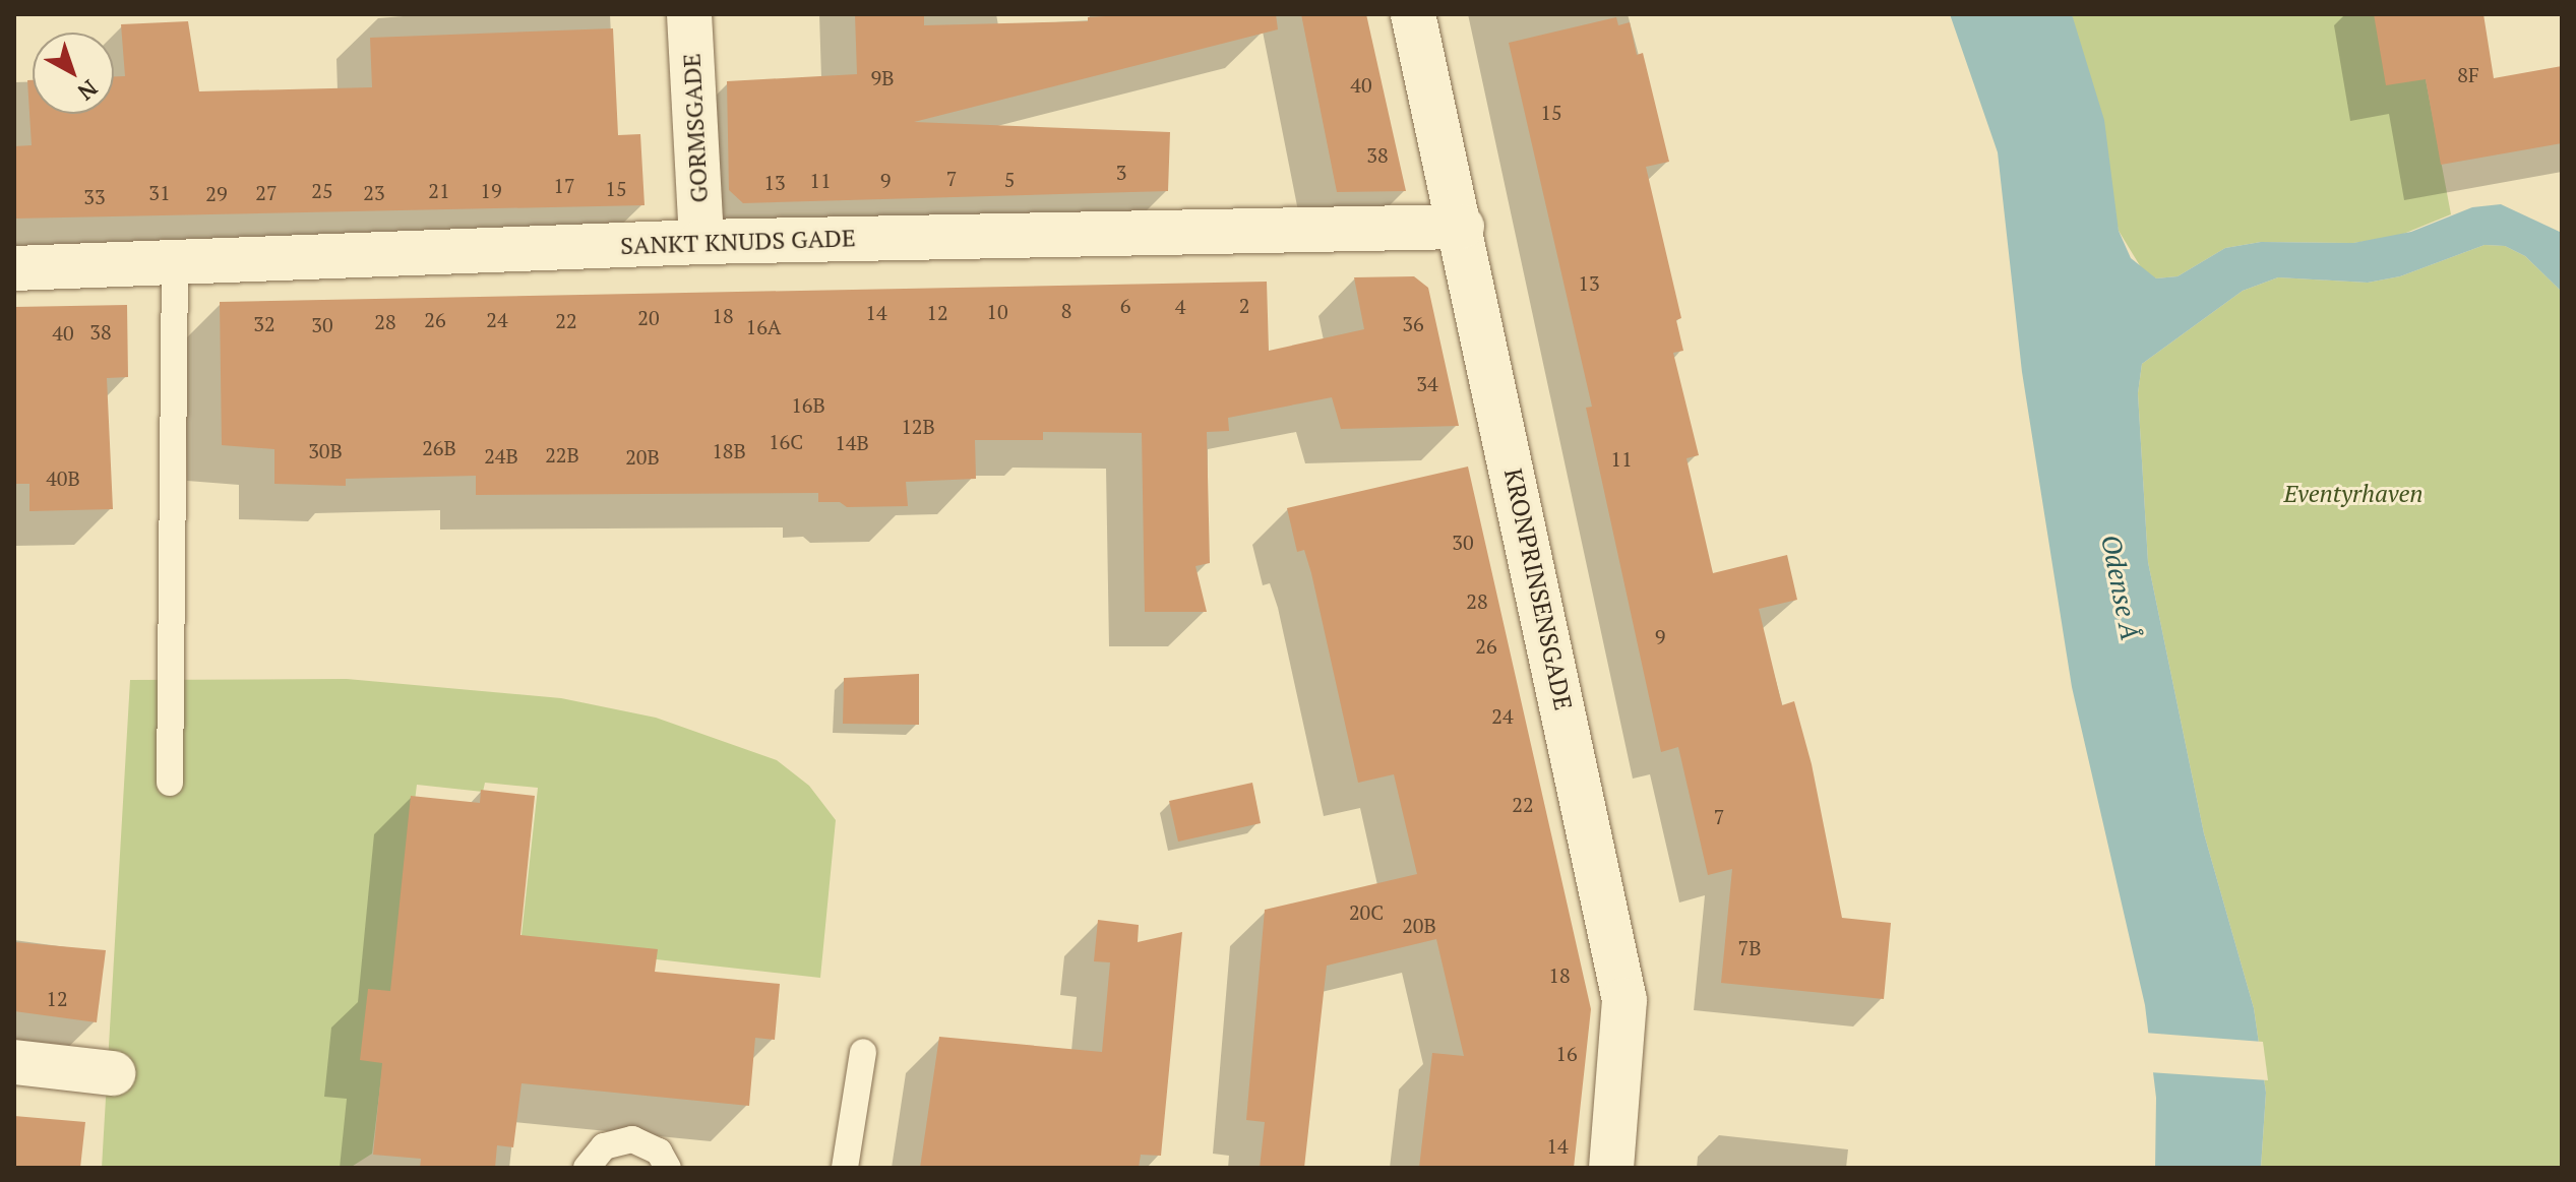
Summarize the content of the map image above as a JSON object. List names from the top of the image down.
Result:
{
  "streets": {
    "street": ["GORMSGADE", "SANKT KNUDS GADE", "KRONPRINSENSGADE"]
  },
  "crossings": [
    ["GORMSGADE", "SANKT KNUDS GADE"],
    ["SANKT KNUDS GADE", "KRONPRINSENSGADE"]
  ],
  "water": ["Odense Å"],
  "parks": ["Eventyrhaven"],
  "house_numbers": [
    "8F",
    "9B",
    "40",
    "15",
    "38",
    "3",
    "7",
    "5",
    "11",
    "9",
    "13",
    "17",
    "15",
    "25",
    "21",
    "19",
    "31",
    "27",
    "23",
    "29",
    "33",
    "13",
    "6",
    "2",
    "4",
    "8",
    "10",
    "14",
    "12",
    "18",
    "20",
    "26",
    "24",
    "22",
    "28",
    "32",
    "36",
    "30",
    "16A",
    "38",
    "40",
    "34",
    "16B",
    "12B",
    "16C",
    "14B",
    "26B",
    "30B",
    "18B",
    "22B",
    "24B",
    "20B",
    "11",
    "40B",
    "30",
    "28",
    "9",
    "26",
    "24",
    "22",
    "7",
    "20C",
    "20B",
    "7B",
    "18",
    "12",
    "16",
    "14"
  ],
  "north": "bottom right"
}
